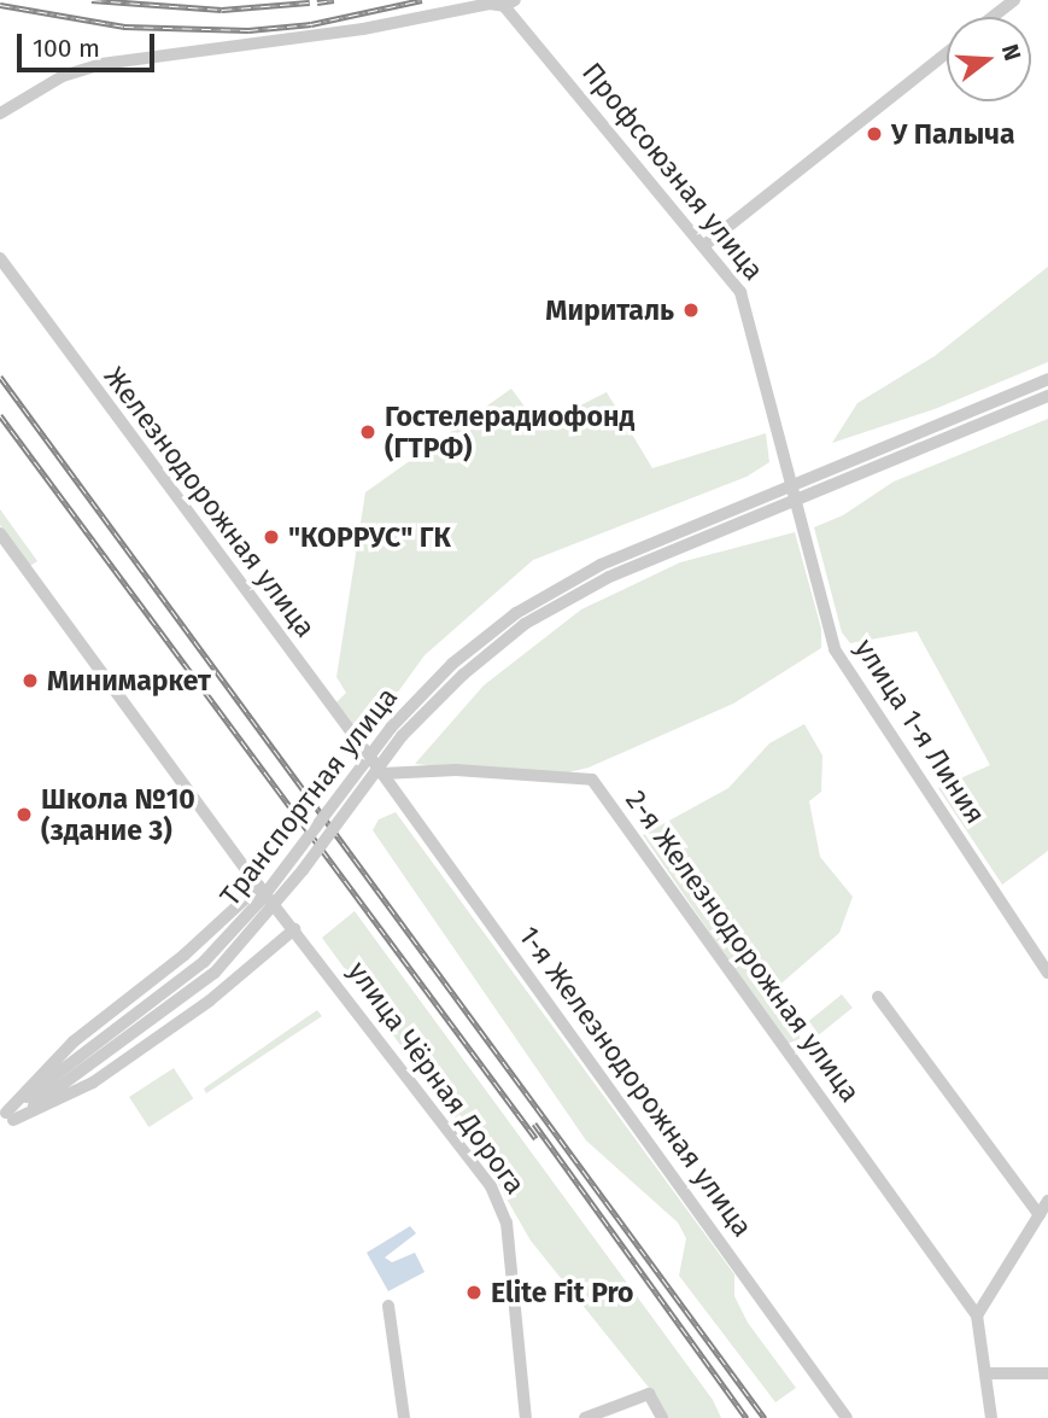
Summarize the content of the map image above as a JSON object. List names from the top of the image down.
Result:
{
  "streets": {
    "street": [
      "Профсоюзная улица",
      "Железнодорожная улица",
      "улица 1-я Линия",
      "Транспортная улица",
      "2-я Железнодорожная улица",
      "улица Чёрная Дорога",
      "1-я Железнодорожная улица"
    ]
  },
  "crossings": [
    ["Профсоюзная улица", "улица 1-я Линия"],
    ["Профсоюзная улица", "Транспортная улица"],
    ["Железнодорожная улица", "2-я Железнодорожная улица"],
    ["Железнодорожная улица", "1-я Железнодорожная улица"],
    ["улица 1-я Линия", "Транспортная улица"],
    ["2-я Железнодорожная улица", "1-я Железнодорожная улица"]
  ],
  "places": [
    "У Палыча",
    "Мириталь",
    "Гостелерадиофонд (ГТРФ)",
    "\"КОРРУС\" ГК",
    "Минимаркет",
    "Школа №10 (здание 3)",
    "Elite Fit Pro"
  ],
  "scale_bar": "100 m",
  "north": "right"
}
